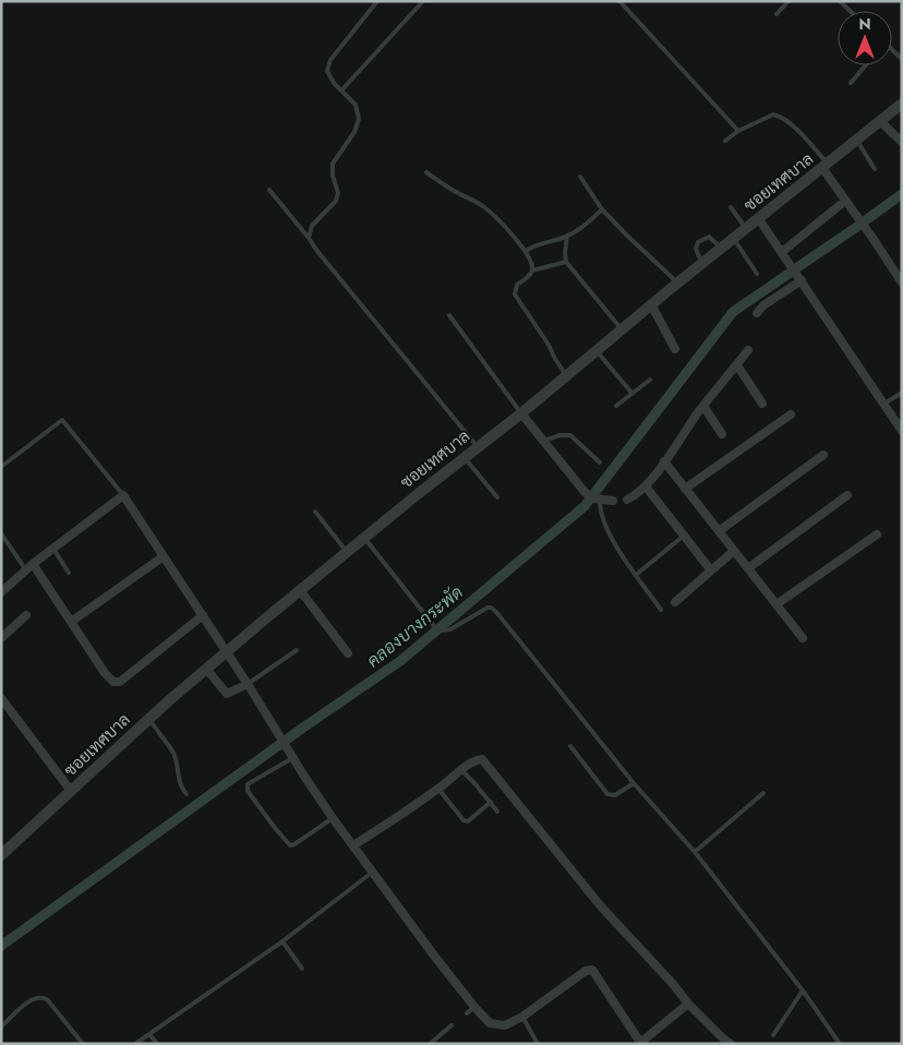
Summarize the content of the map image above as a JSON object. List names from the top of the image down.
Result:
{
  "streets": {
    "street": ["ซอยเทศบาล"]
  },
  "water": ["คลองบางกระพัด"],
  "north": "top"
}
